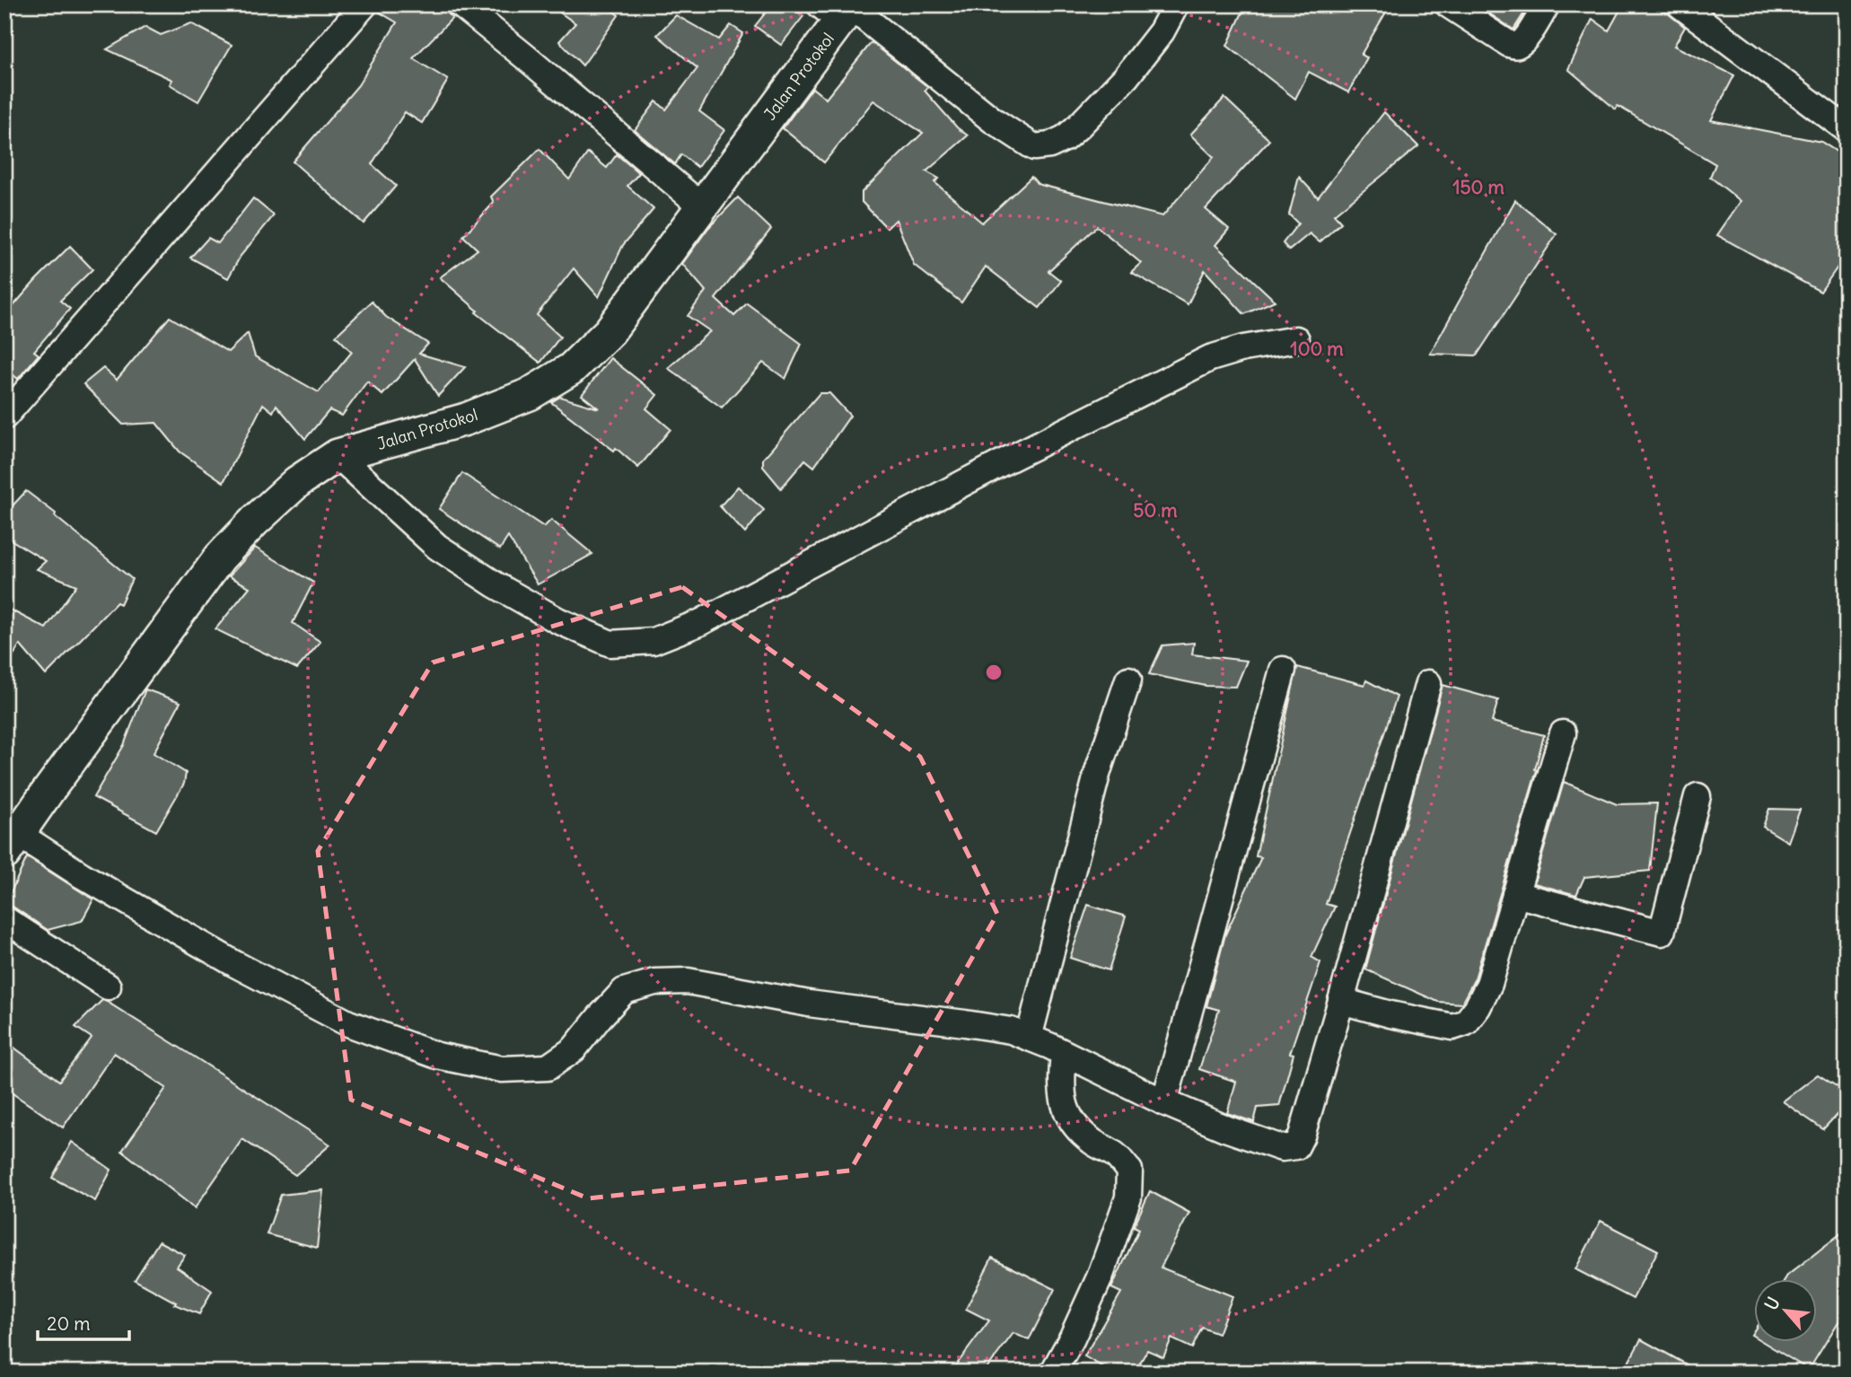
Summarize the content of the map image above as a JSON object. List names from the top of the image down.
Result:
{
  "streets": {
    "street": ["Jalan Protokol"]
  },
  "scale_bar": "20 m",
  "north": "top left",
  "rings": ["150 m", "100 m", "50 m"]
}
